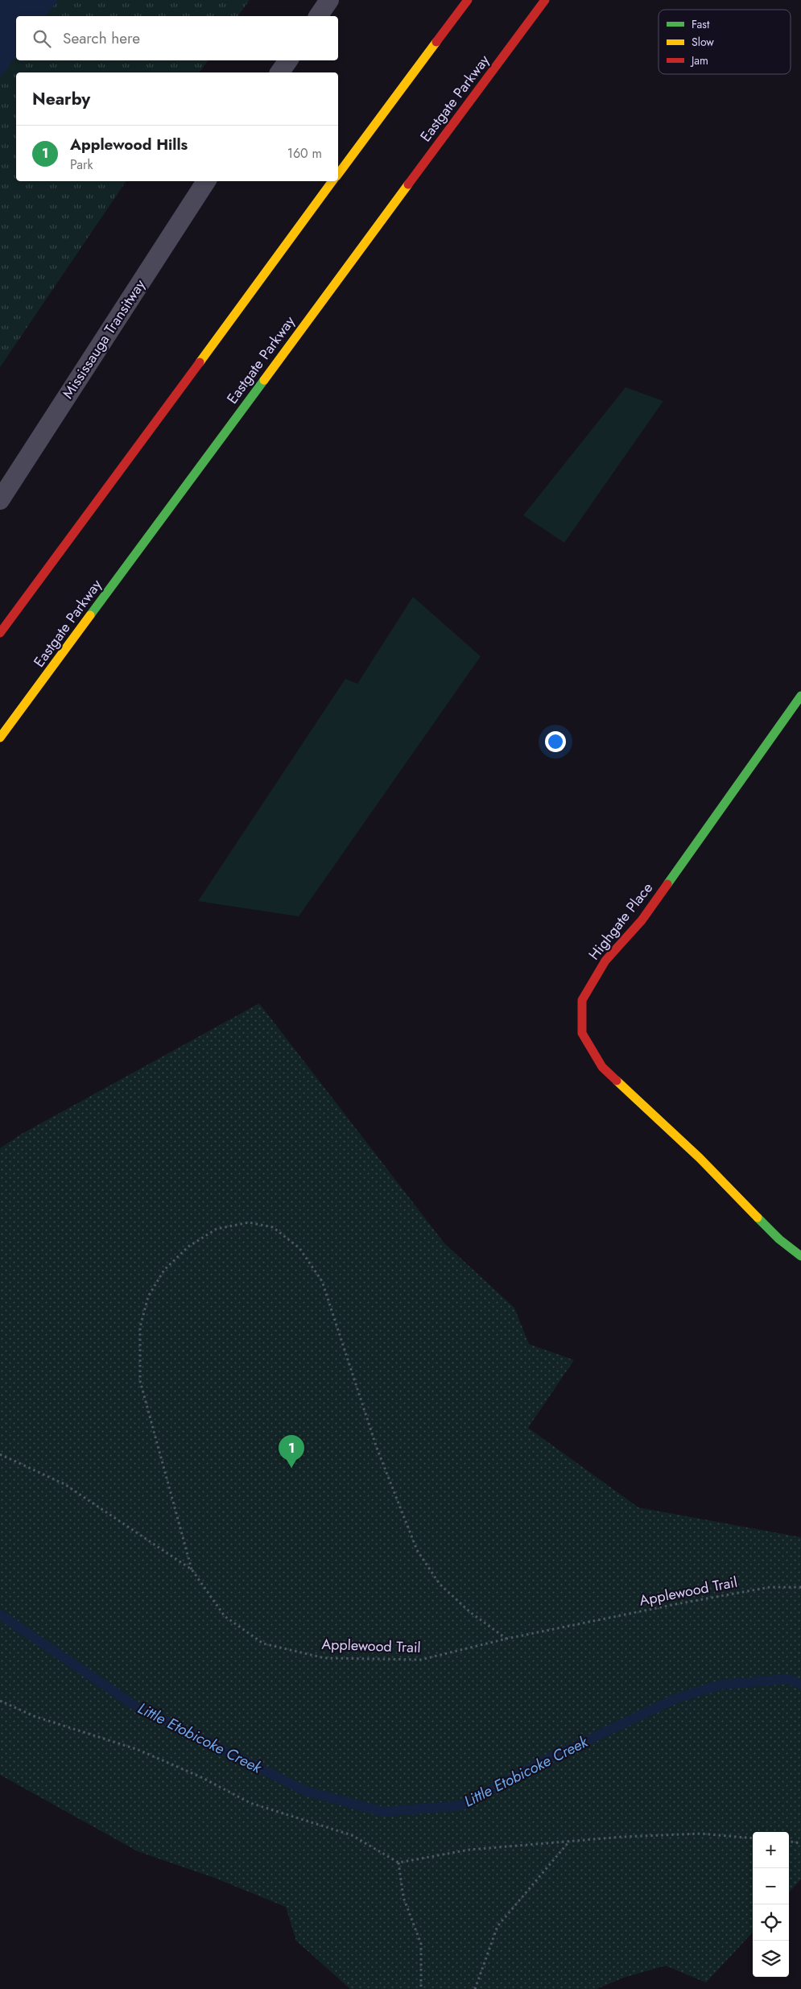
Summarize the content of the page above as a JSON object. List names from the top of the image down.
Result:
{
  "streets": {
    "main road": ["Eastgate Parkway", "Highgate Place"],
    "lane": ["Mississauga Transitway"],
    "path": ["Applewood Trail"]
  },
  "water": ["Little Etobicoke Creek"],
  "legend": ["Fast", "Slow", "Jam"],
  "page": {
    "search": "Search here",
    "heading": "Nearby",
    "list": [
      {
        "mark": "1",
        "name": "Applewood Hills",
        "note": "Park",
        "value": "160 m"
      }
    ],
    "pins": "1",
    "map_buttons": ["+", "−"]
  }
}
